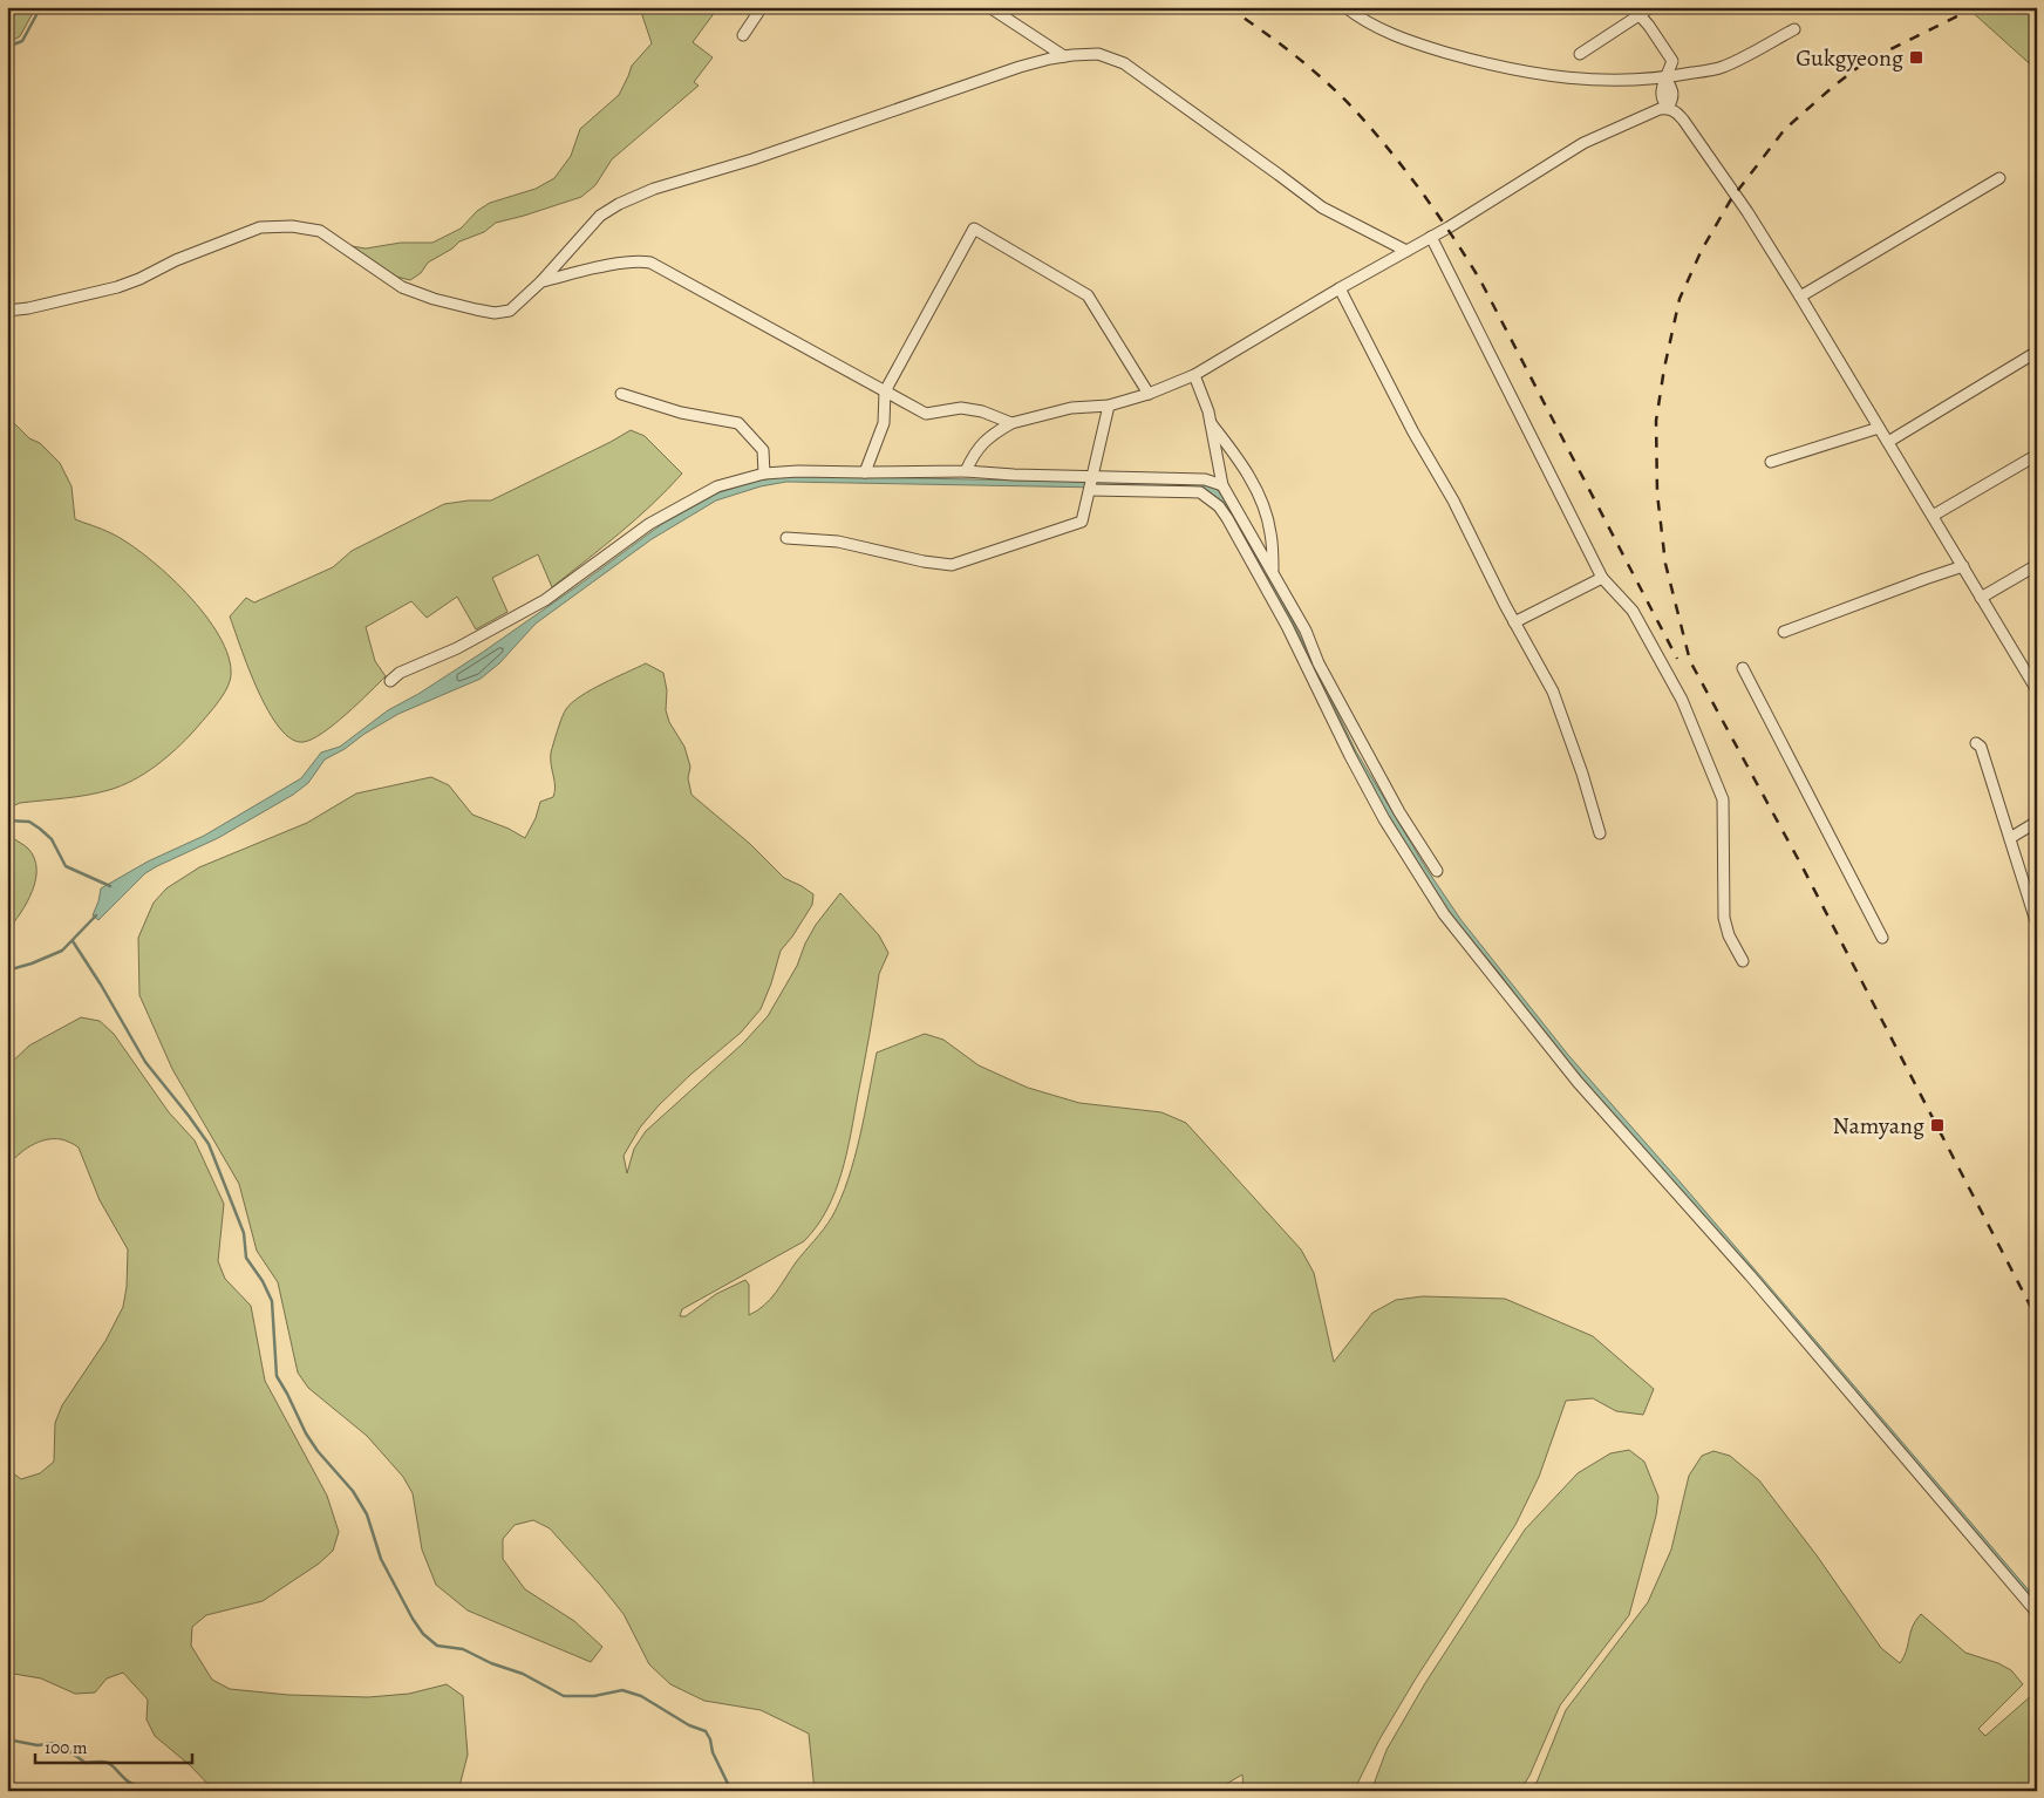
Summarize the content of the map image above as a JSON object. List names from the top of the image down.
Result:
{
  "places": {
    "transit": ["Gukgyeong", "Namyang"]
  },
  "scale_bar": "100 m"
}
